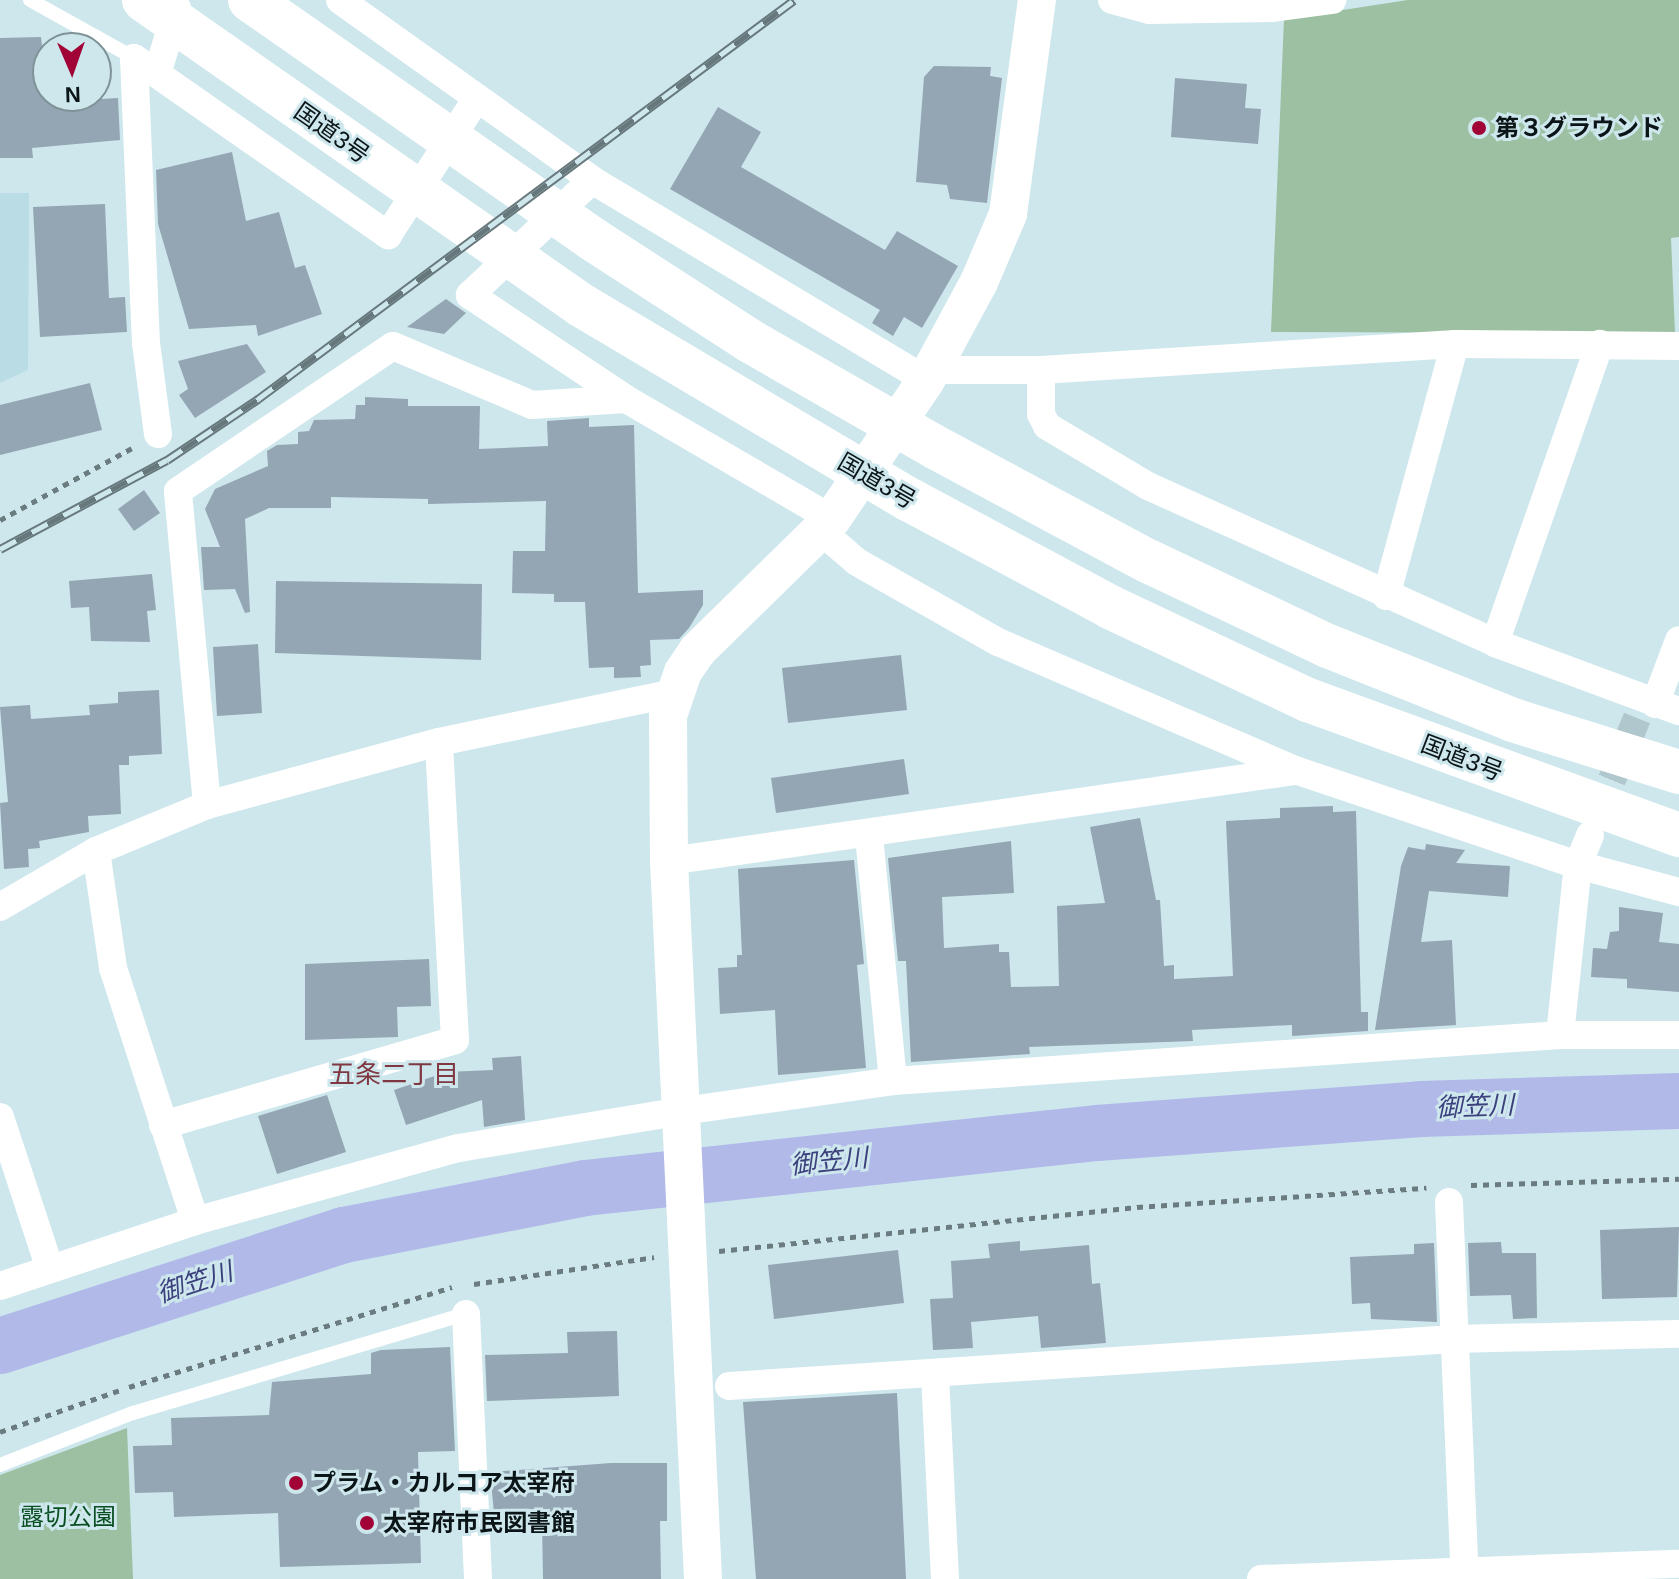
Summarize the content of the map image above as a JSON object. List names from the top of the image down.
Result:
{
  "streets": {
    "highway": ["国道3号"]
  },
  "districts": ["五条二丁目"],
  "water": ["御笠川"],
  "parks": ["露切公園"],
  "places": ["第３グラウンド", "プラム・カルコア太宰府", "太宰府市民図書館"],
  "north": "bottom"
}
